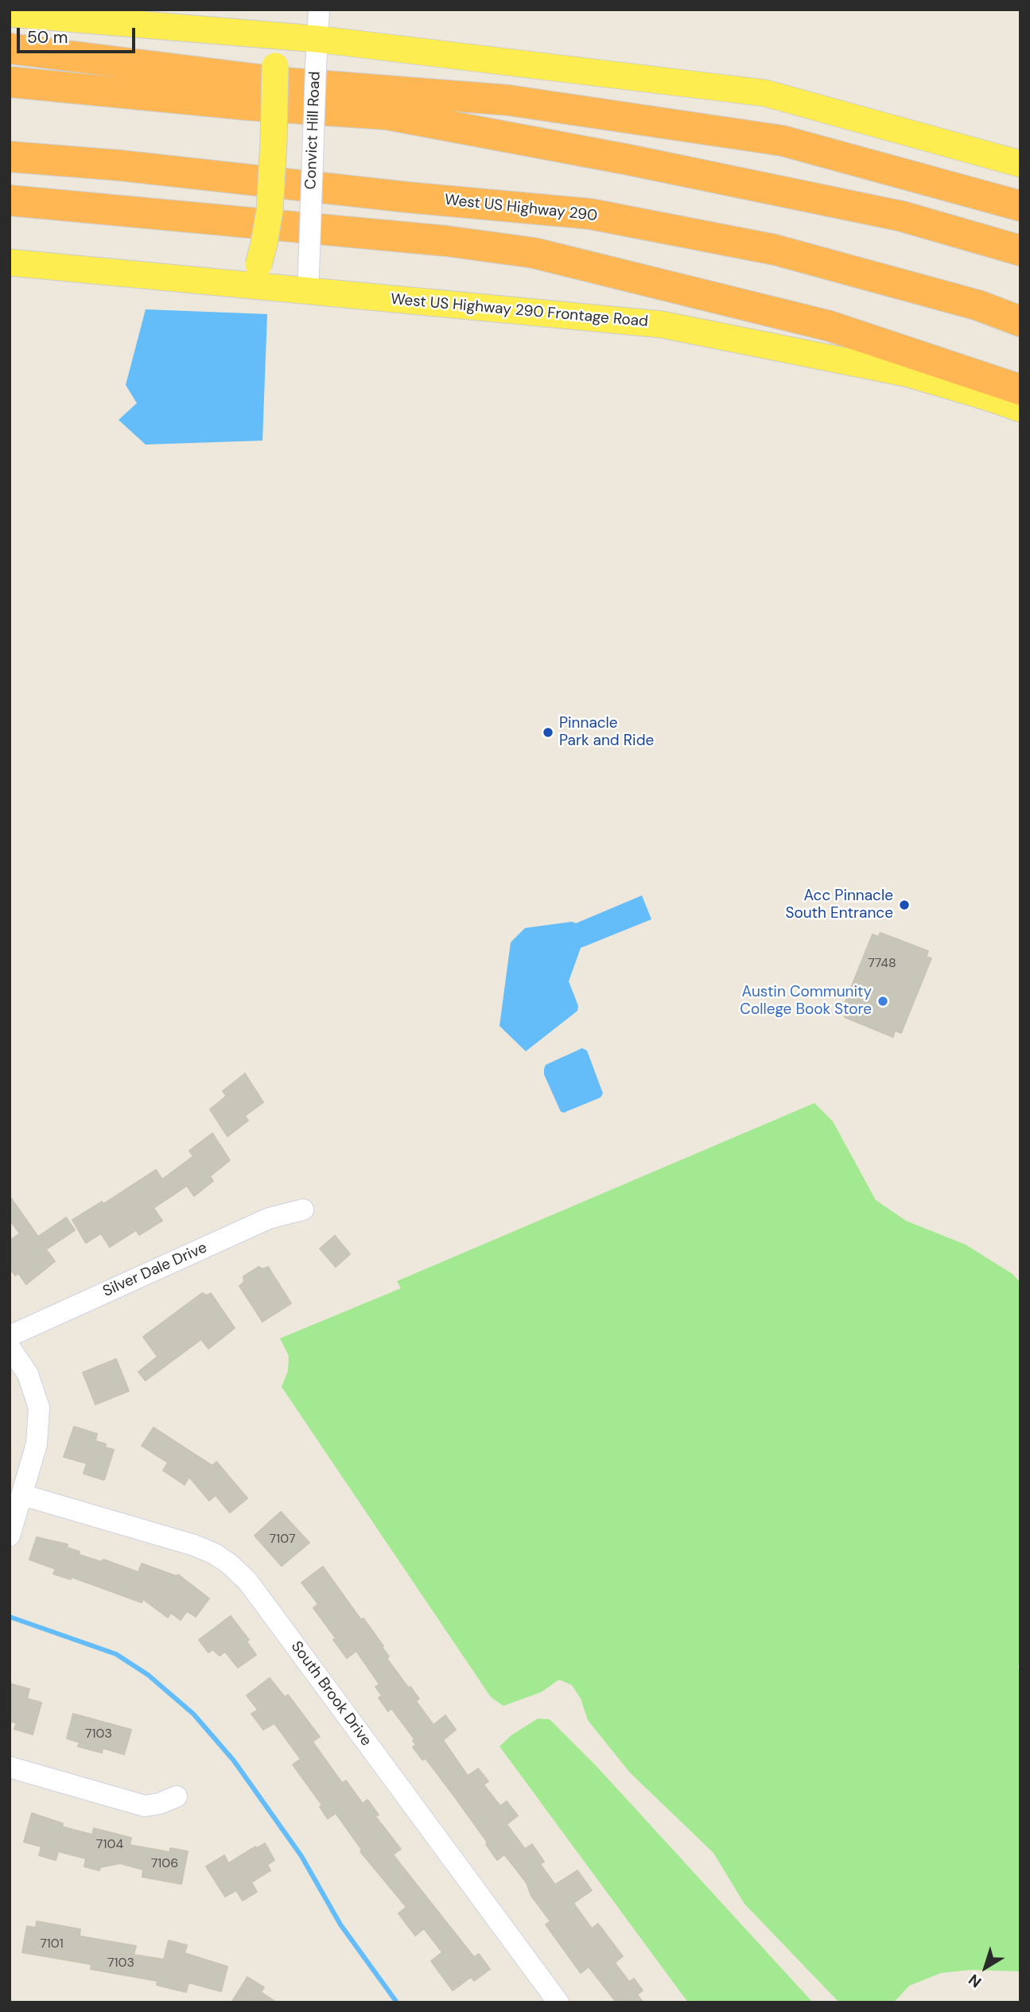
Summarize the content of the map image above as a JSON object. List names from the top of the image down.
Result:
{
  "streets": {
    "highway": ["West US Highway 290"],
    "main road": ["West US Highway 290 Frontage Road"],
    "street": ["Convict Hill Road", "Silver Dale Drive", "South Brook Drive"]
  },
  "crossings": [
    ["Convict Hill Road", "West US Highway 290 Frontage Road"]
  ],
  "places": ["Pinnacle Park and Ride", "Acc Pinnacle South Entrance", "Austin Community College Book Store"],
  "house_numbers": [
    "7748",
    "7107",
    "7103",
    "7104",
    "7106",
    "7101",
    "7103"
  ],
  "scale_bar": "50 m",
  "north": "bottom left"
}
